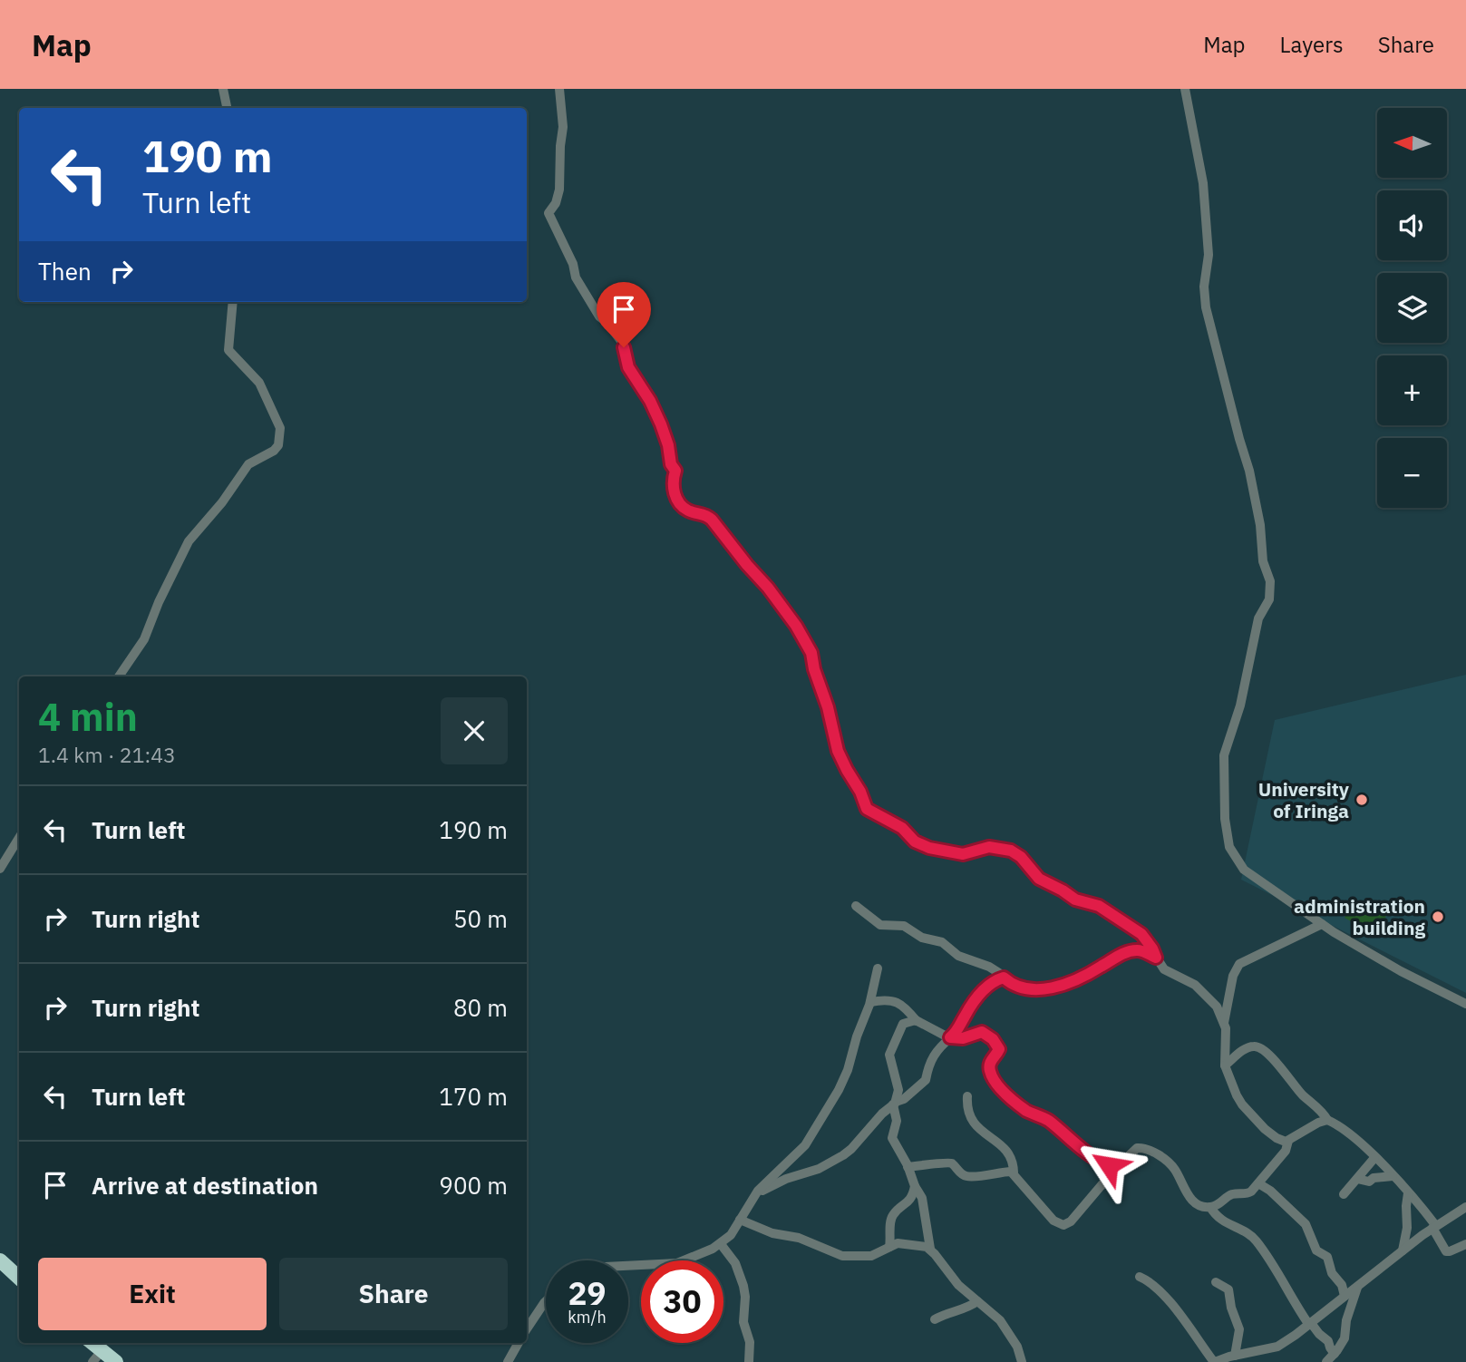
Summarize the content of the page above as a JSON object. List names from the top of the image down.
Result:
{
  "places": ["University of Iringa", "administration building"],
  "north": "left",
  "page": {
    "header": "Map",
    "nav": ["Map", "Layers", "Share"],
    "map_buttons": ["+", "−"],
    "turn": ["190 m", "Turn left"],
    "then": "Then",
    "heading": ["4 min", "1.4 km · 21:43"],
    "list": [
      {
        "name": "Turn left",
        "value": "190 m"
      },
      {
        "name": "Turn right",
        "value": "50 m"
      },
      {
        "name": "Turn right",
        "value": "80 m"
      },
      {
        "name": "Turn left",
        "value": "170 m"
      },
      {
        "name": "Arrive at destination",
        "value": "900 m"
      }
    ],
    "buttons": ["Exit", "Share"],
    "speed": "29 km/h",
    "limit": "30"
  }
}
